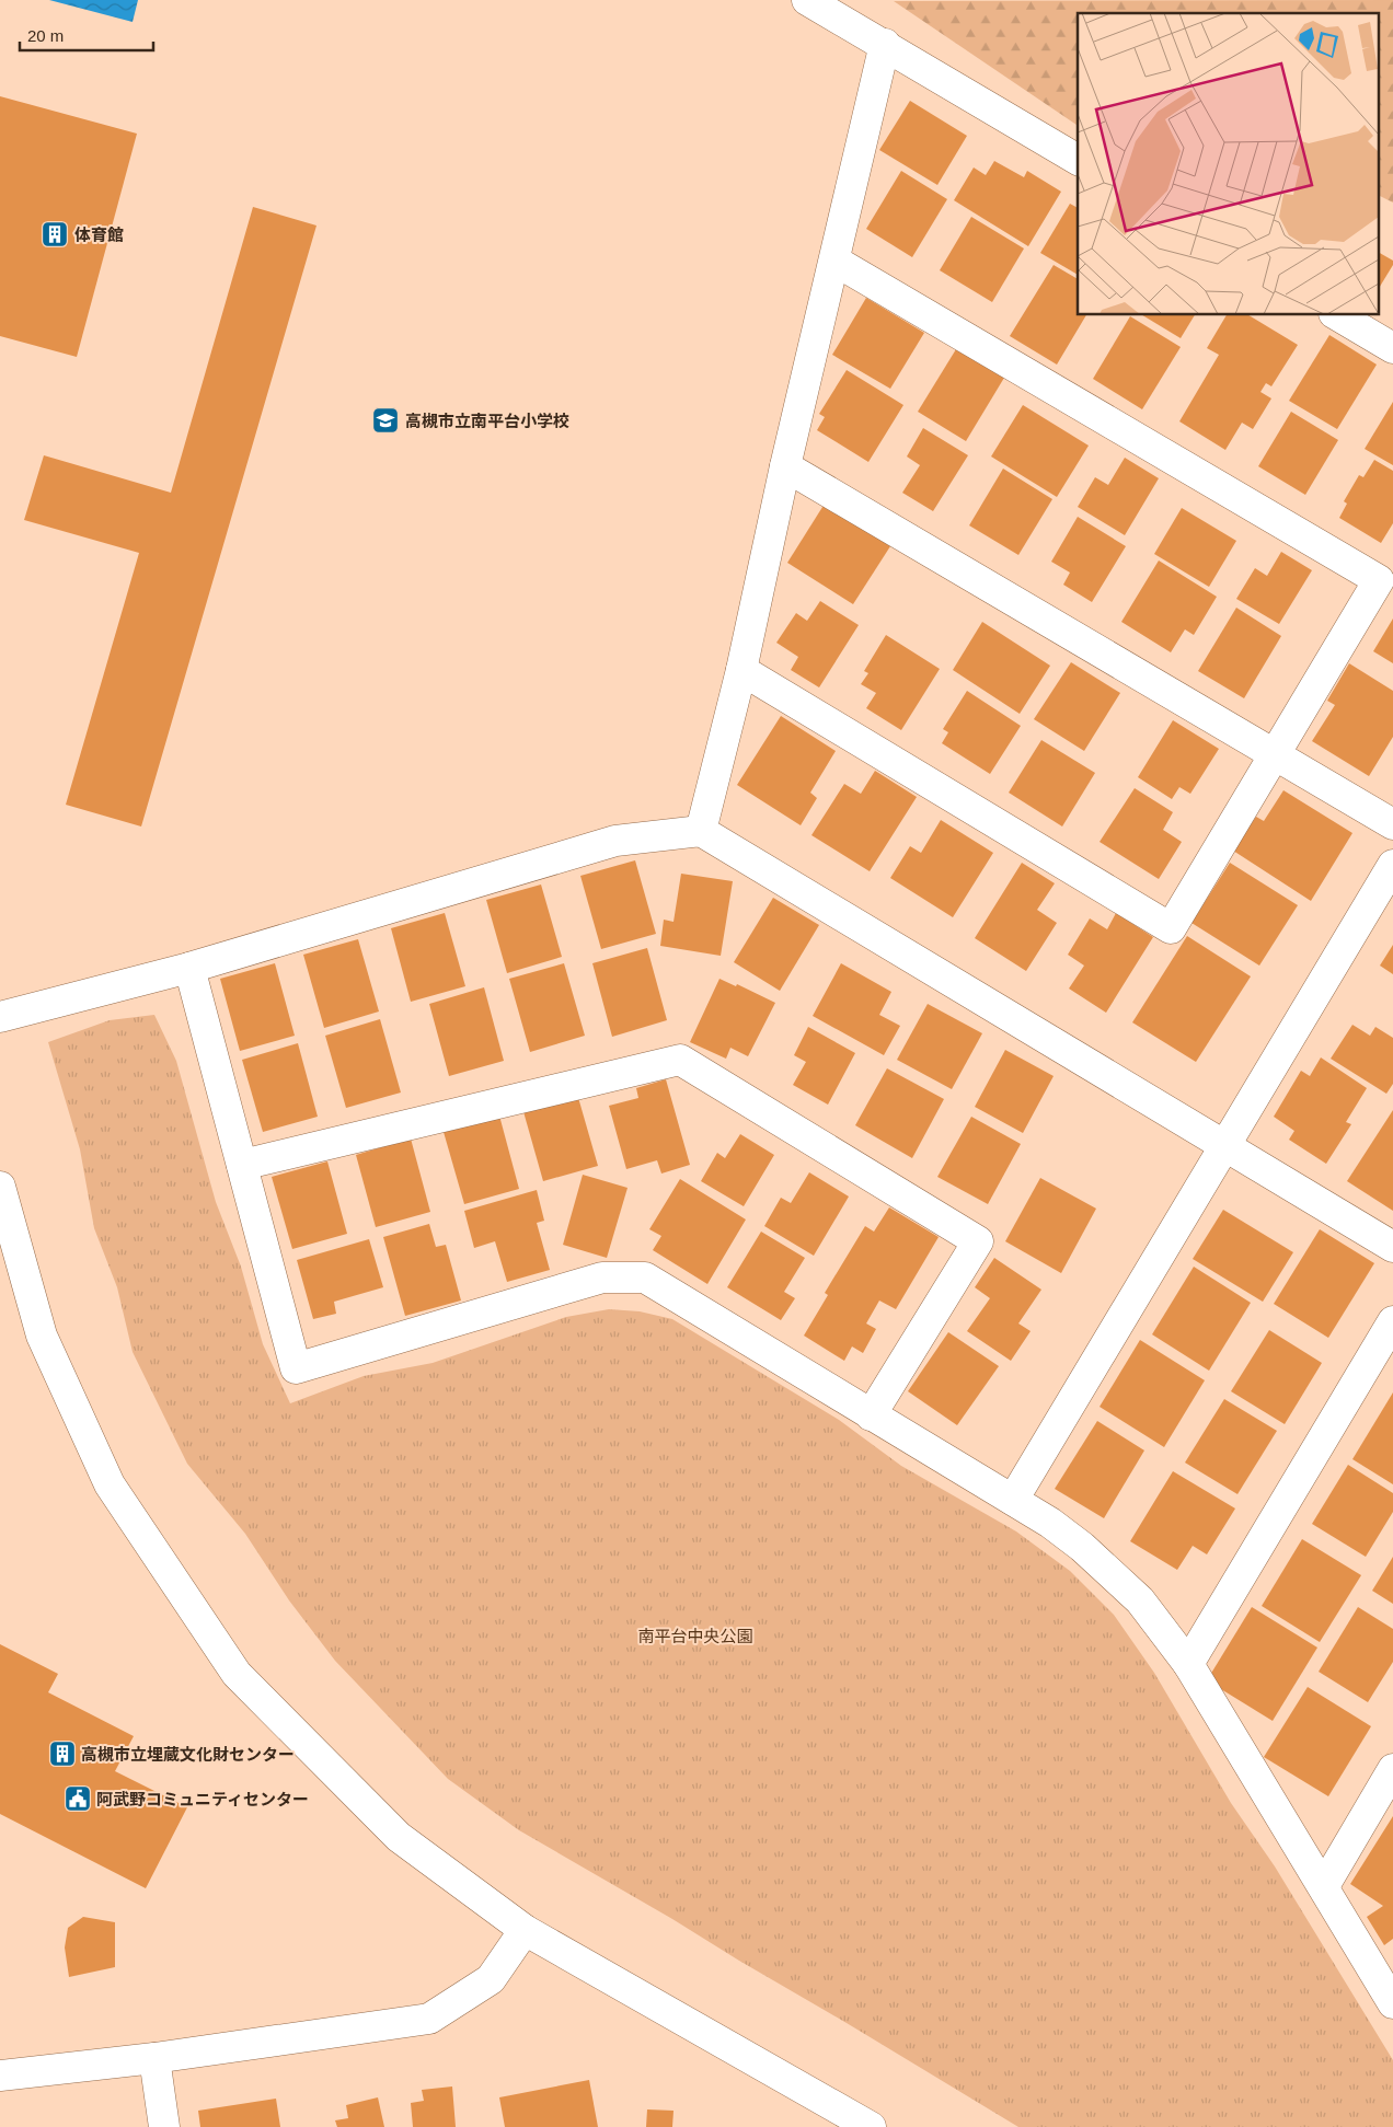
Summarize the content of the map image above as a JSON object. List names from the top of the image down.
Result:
{
  "parks": ["南平台中央公園"],
  "places": {
    "building": ["体育館", "高槻市立埋蔵文化財センター"],
    "school or university": ["高槻市立南平台小学校"],
    "public building": ["阿武野コミュニティセンター"]
  },
  "scale_bar": "20 m"
}
